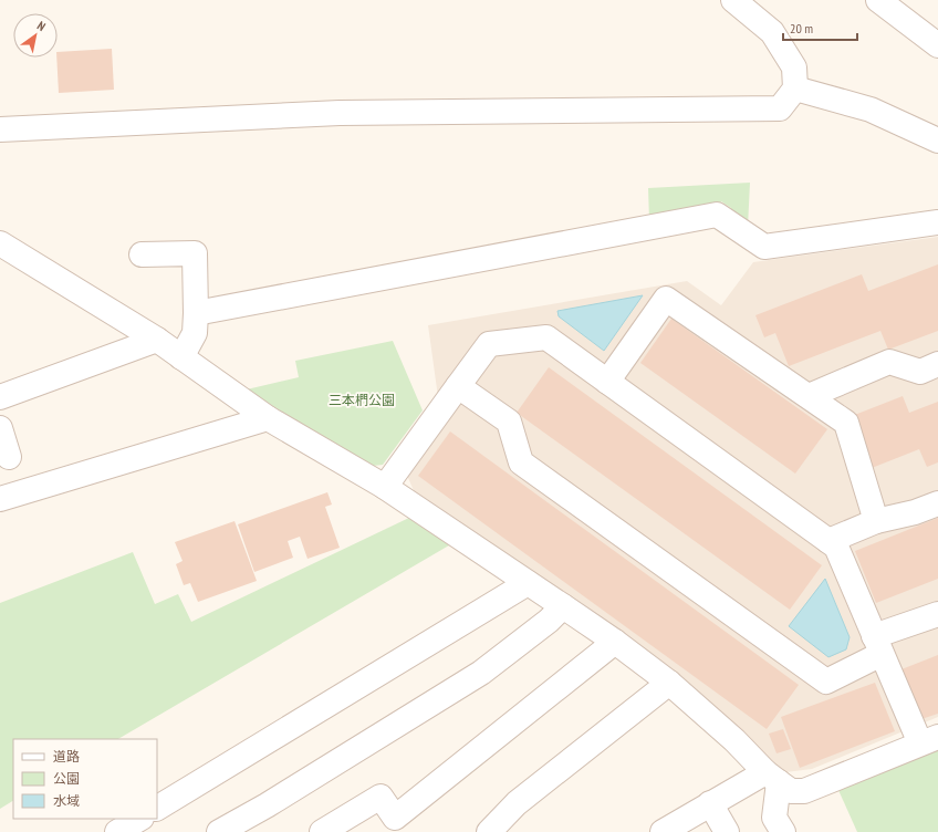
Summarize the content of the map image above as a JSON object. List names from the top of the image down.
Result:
{
  "parks": ["三本椚公園"],
  "legend": ["道路", "公園", "水域"],
  "scale_bar": "20 m",
  "north": "top right"
}
